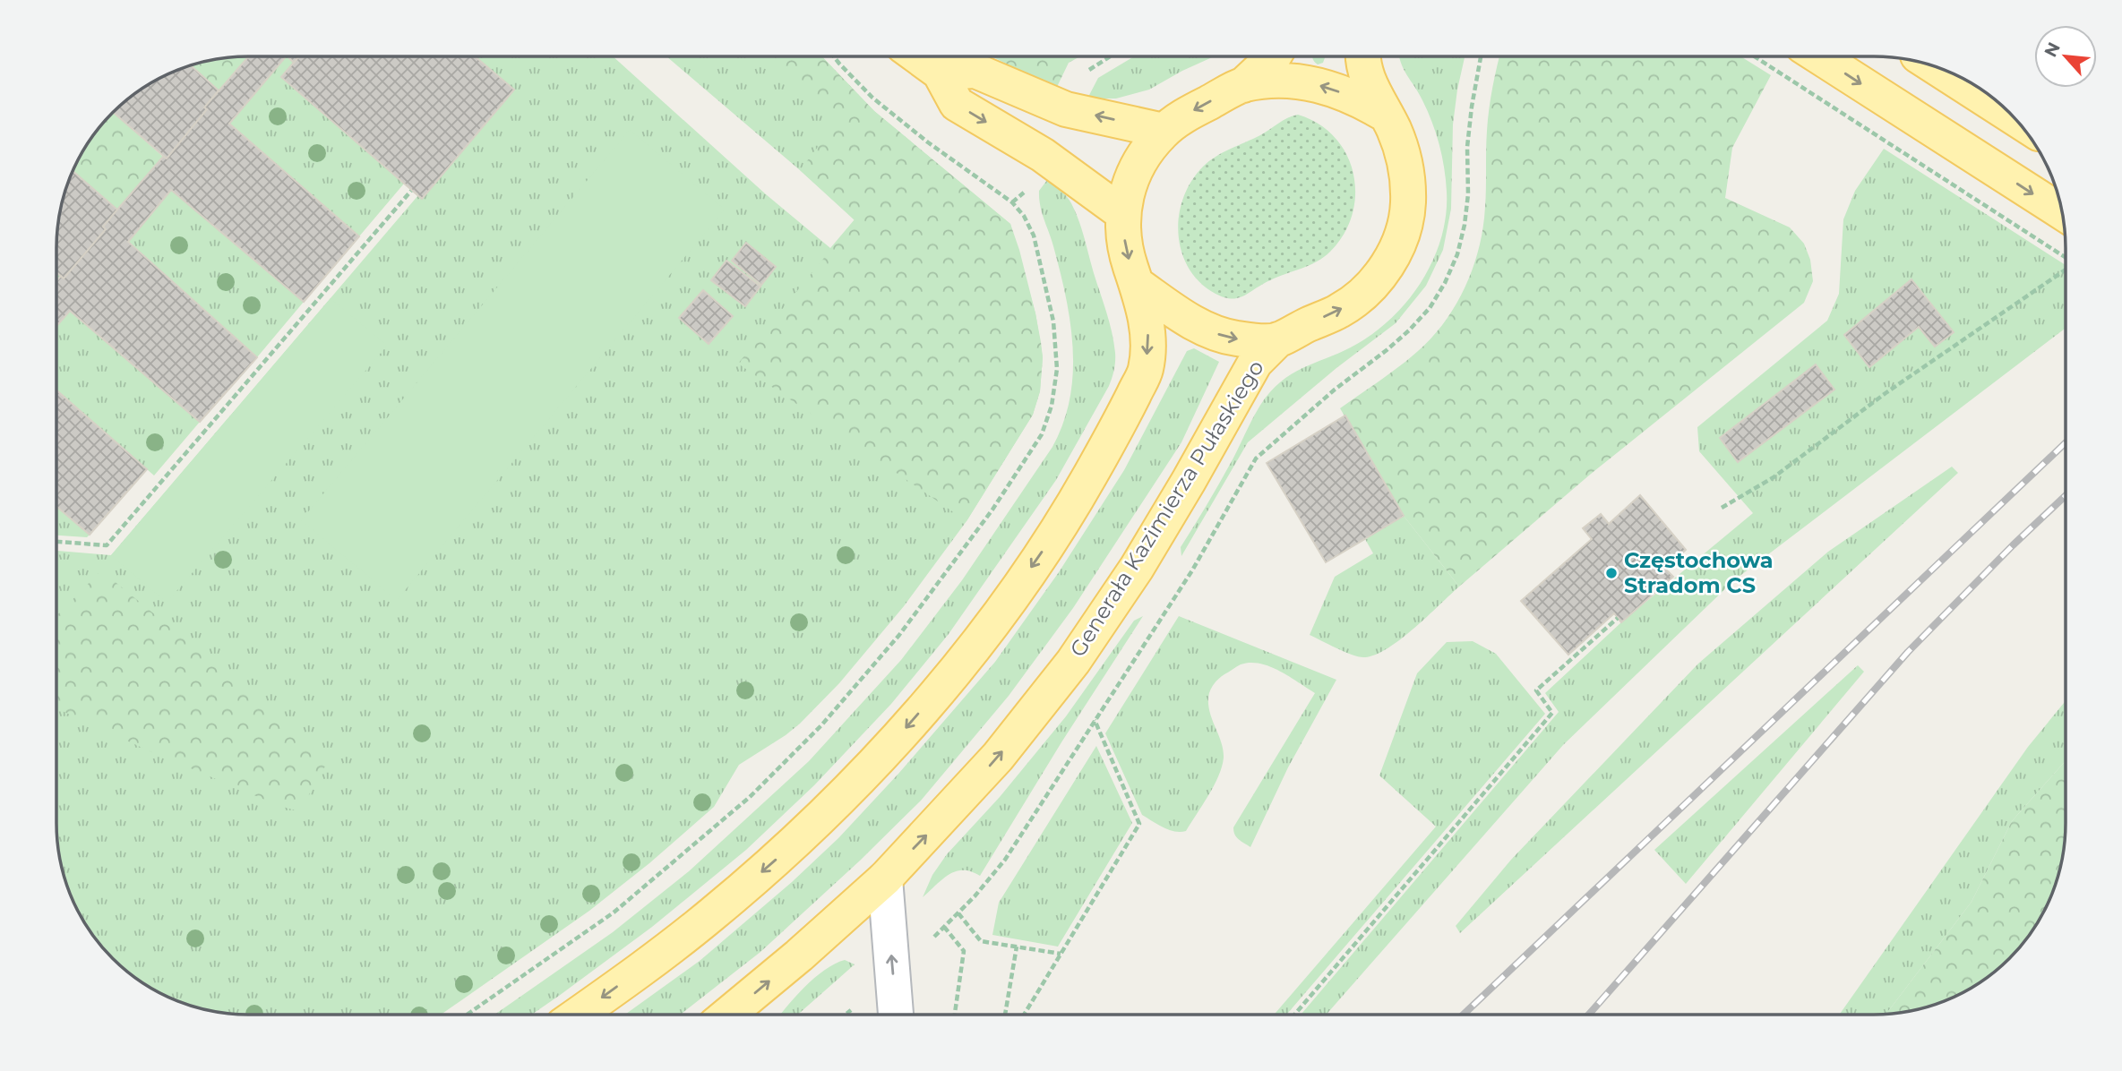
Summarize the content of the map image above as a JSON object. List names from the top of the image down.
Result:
{
  "streets": {
    "main road": ["Generała Kazimierza Pułaskiego"]
  },
  "places": ["Częstochowa Stradom CS"],
  "north": "top left"
}
